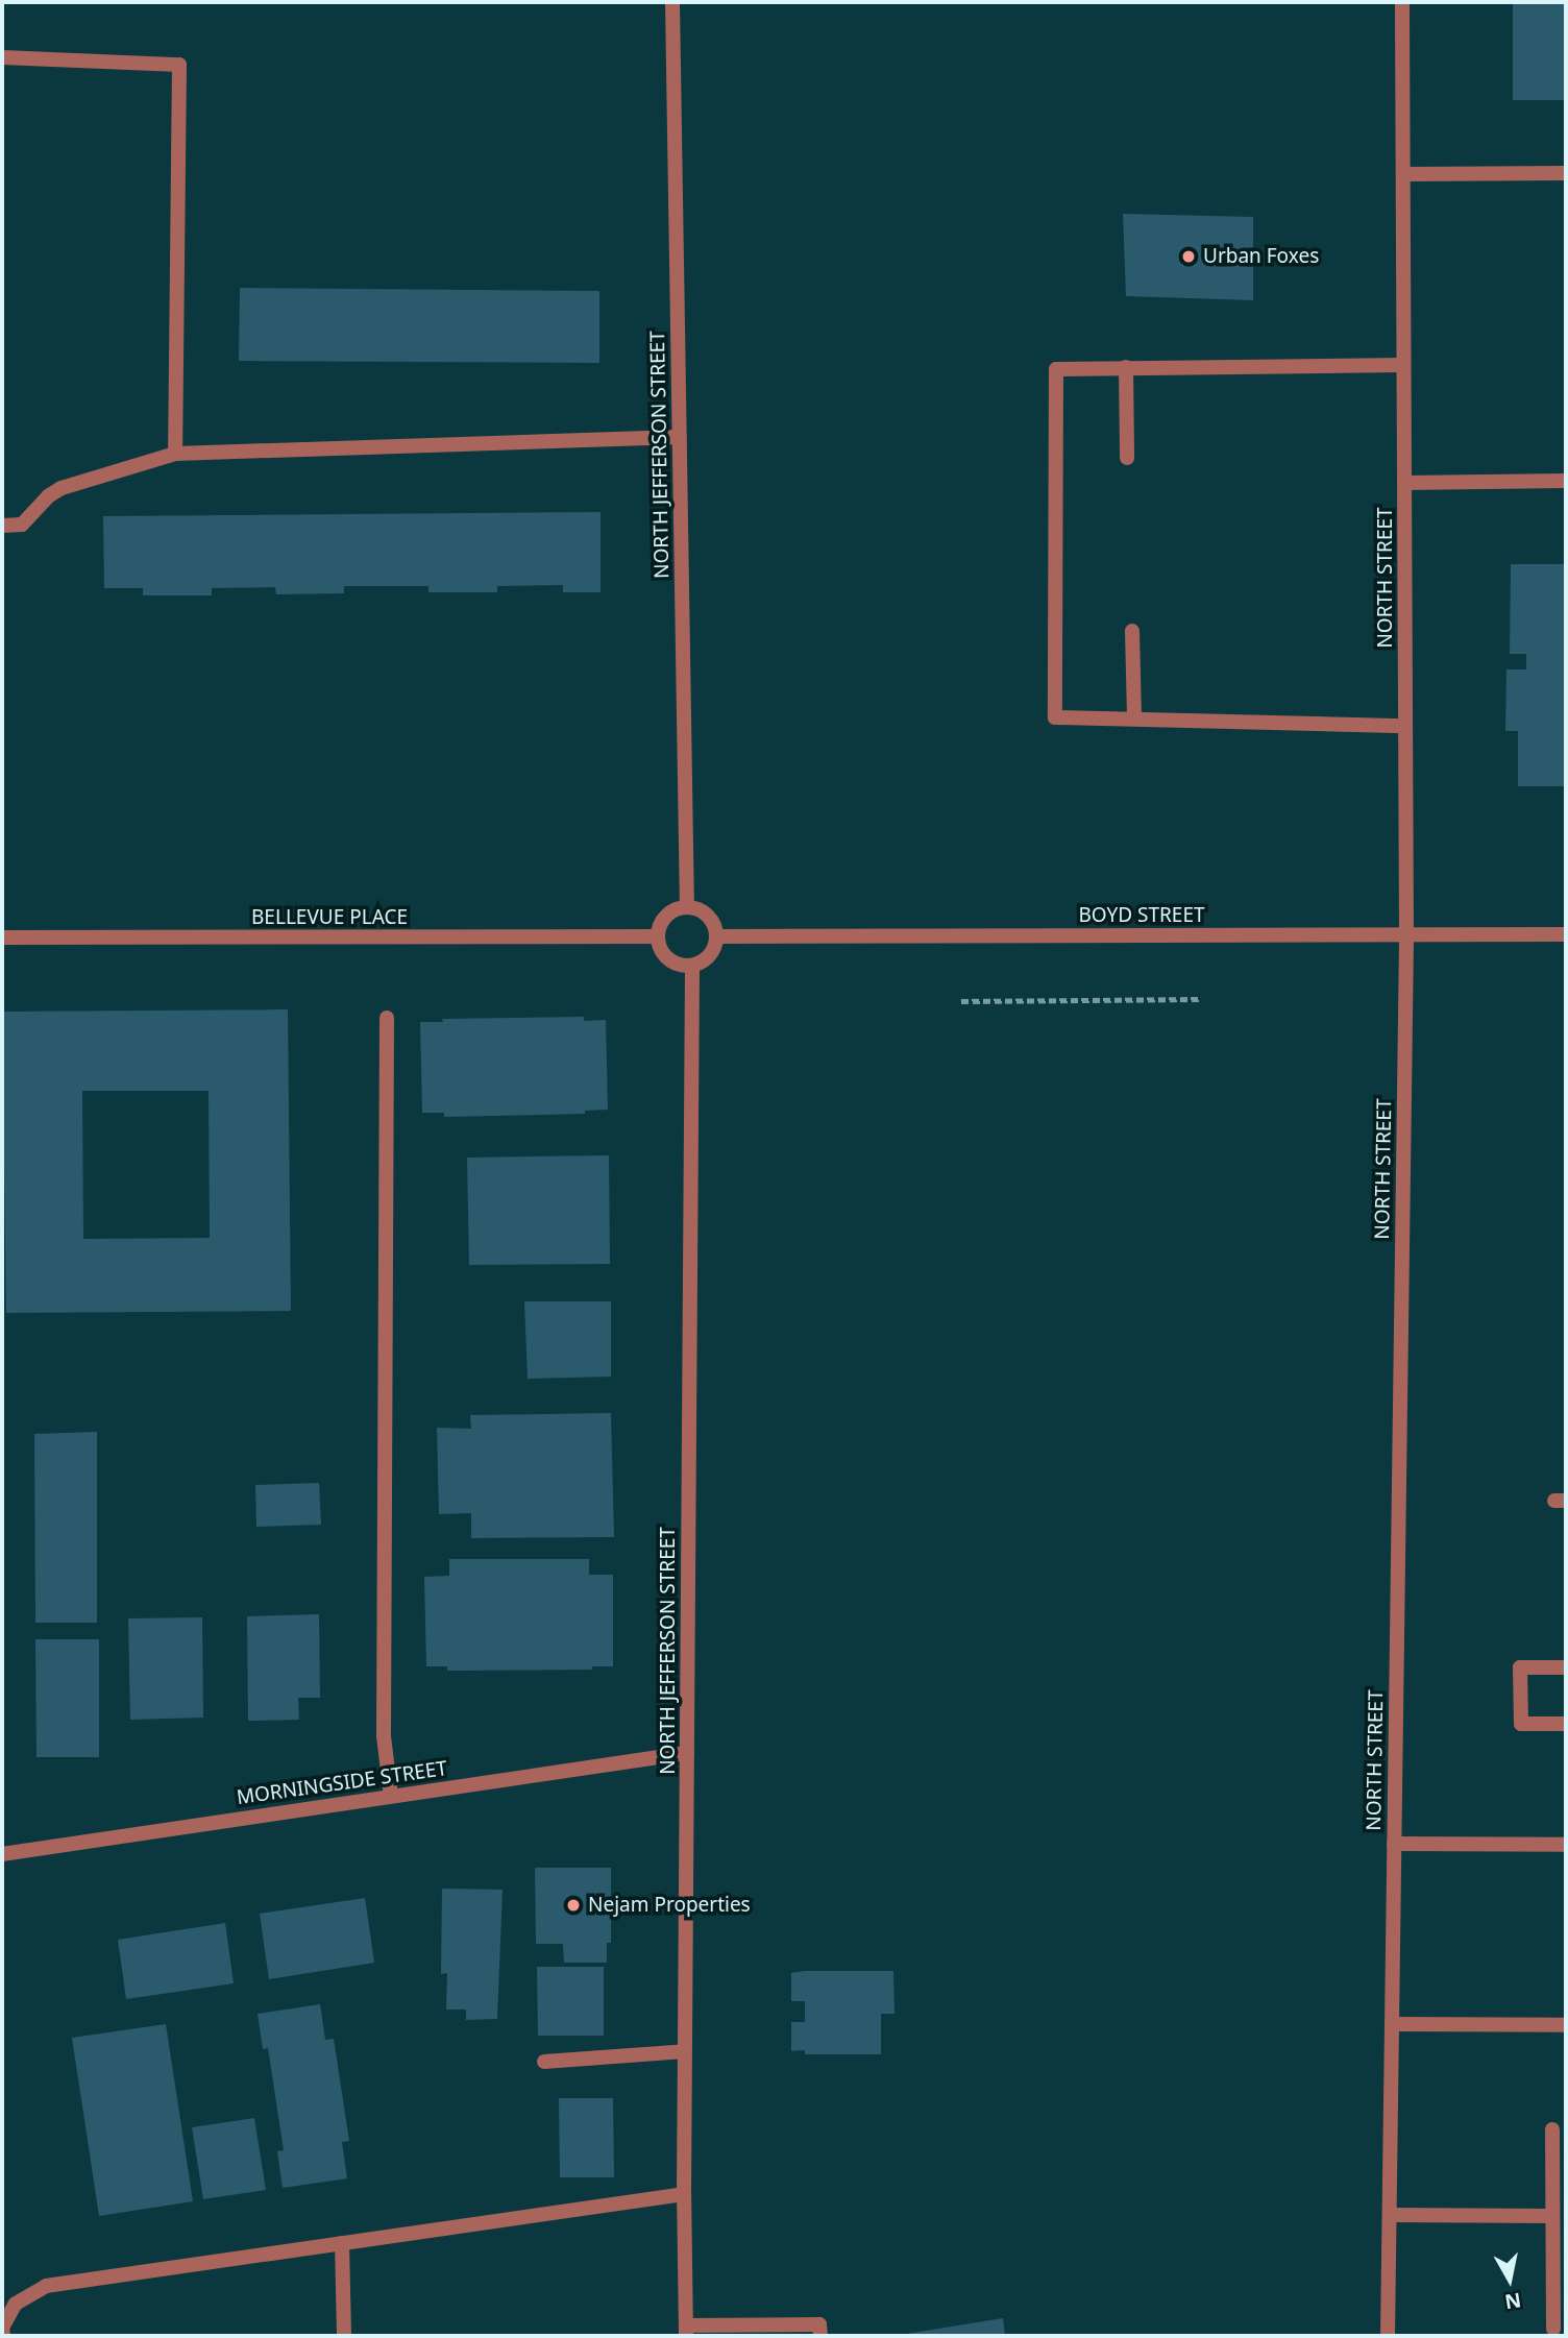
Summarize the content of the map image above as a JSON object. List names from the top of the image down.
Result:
{
  "streets": {
    "street": [
      "NORTH JEFFERSON STREET",
      "NORTH STREET",
      "BOYD STREET",
      "BELLEVUE PLACE",
      "MORNINGSIDE STREET"
    ]
  },
  "crossings": [
    ["NORTH JEFFERSON STREET", "BOYD STREET"],
    ["NORTH JEFFERSON STREET", "BELLEVUE PLACE"],
    ["NORTH JEFFERSON STREET", "MORNINGSIDE STREET"],
    ["NORTH STREET", "BOYD STREET"],
    ["BOYD STREET", "BELLEVUE PLACE"]
  ],
  "places": ["Urban Foxes", "Nejam Properties"],
  "north": "bottom"
}
